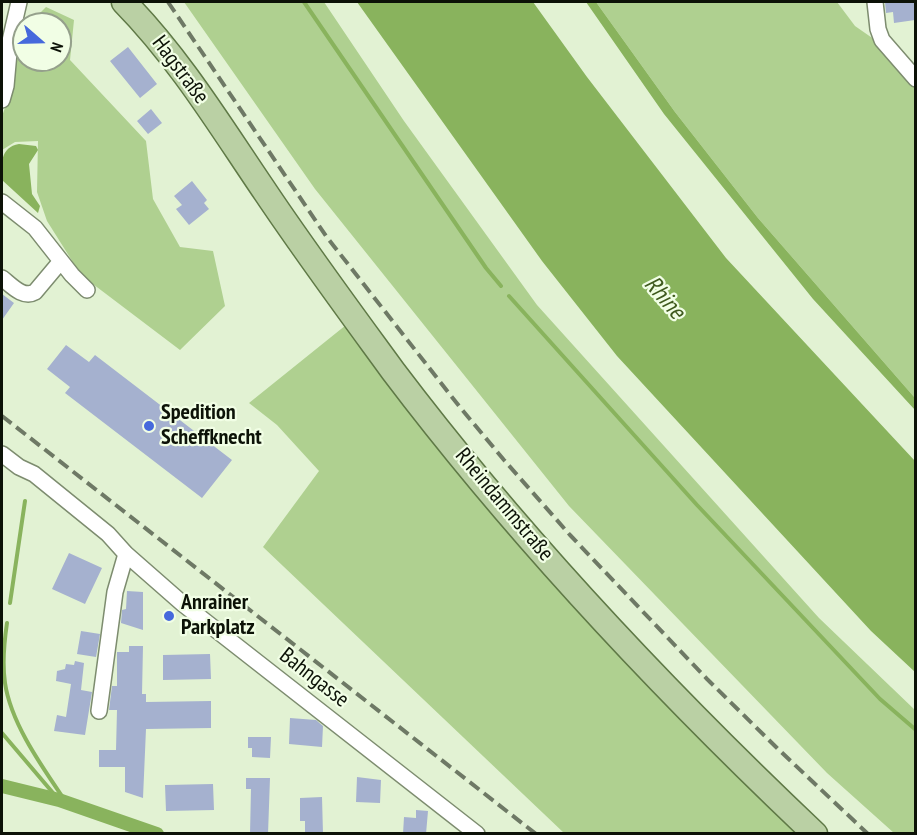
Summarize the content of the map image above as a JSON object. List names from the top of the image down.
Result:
{
  "streets": {
    "main road": ["Hagstraße", "Rheindammstraße"],
    "street": ["Bahngasse"]
  },
  "crossings": [
    ["Hagstraße", "Rheindammstraße"]
  ],
  "water": ["Rhine"],
  "places": ["Spedition Scheffknecht", "Anrainer Parkplatz"],
  "north": "right"
}
